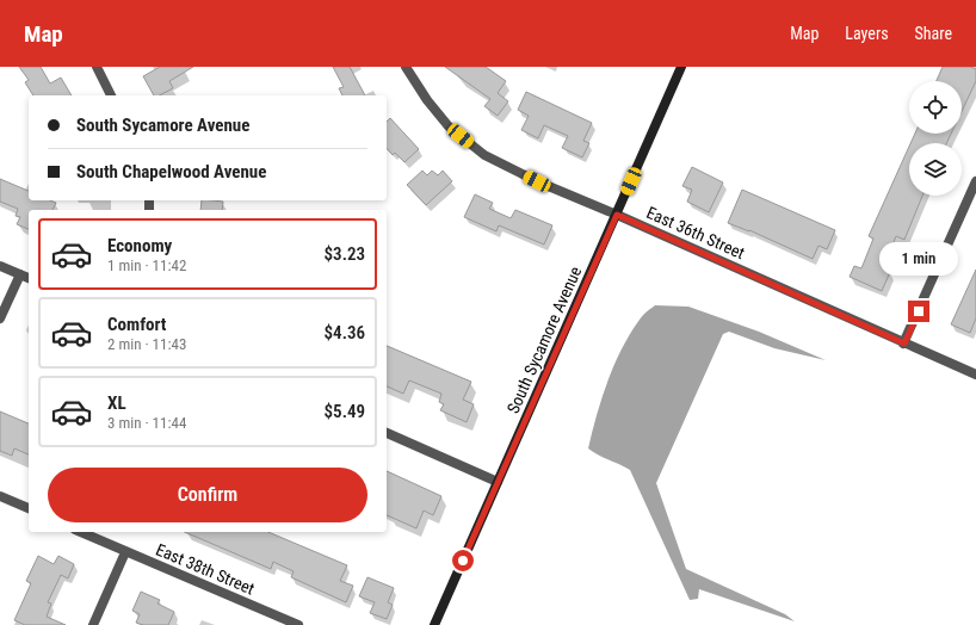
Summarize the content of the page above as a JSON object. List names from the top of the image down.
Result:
{
  "streets": {
    "main road": ["South Sycamore Avenue"],
    "street": ["East 36th Street", "East 38th Street"]
  },
  "crossings": [
    ["East 36th Street", "South Sycamore Avenue"]
  ],
  "page": {
    "header": "Map",
    "nav": ["Map", "Layers", "Share"],
    "banner": ["South Sycamore Avenue", "South Chapelwood Avenue"],
    "list": [
      {
        "name": "Economy",
        "note": "1 min · 11:42",
        "value": "$3.23"
      },
      {
        "name": "Comfort",
        "note": "2 min · 11:43",
        "value": "$4.36"
      },
      {
        "name": "XL",
        "note": "3 min · 11:44",
        "value": "$5.49"
      }
    ],
    "bubble": "1 min",
    "buttons": "Confirm"
  }
}
